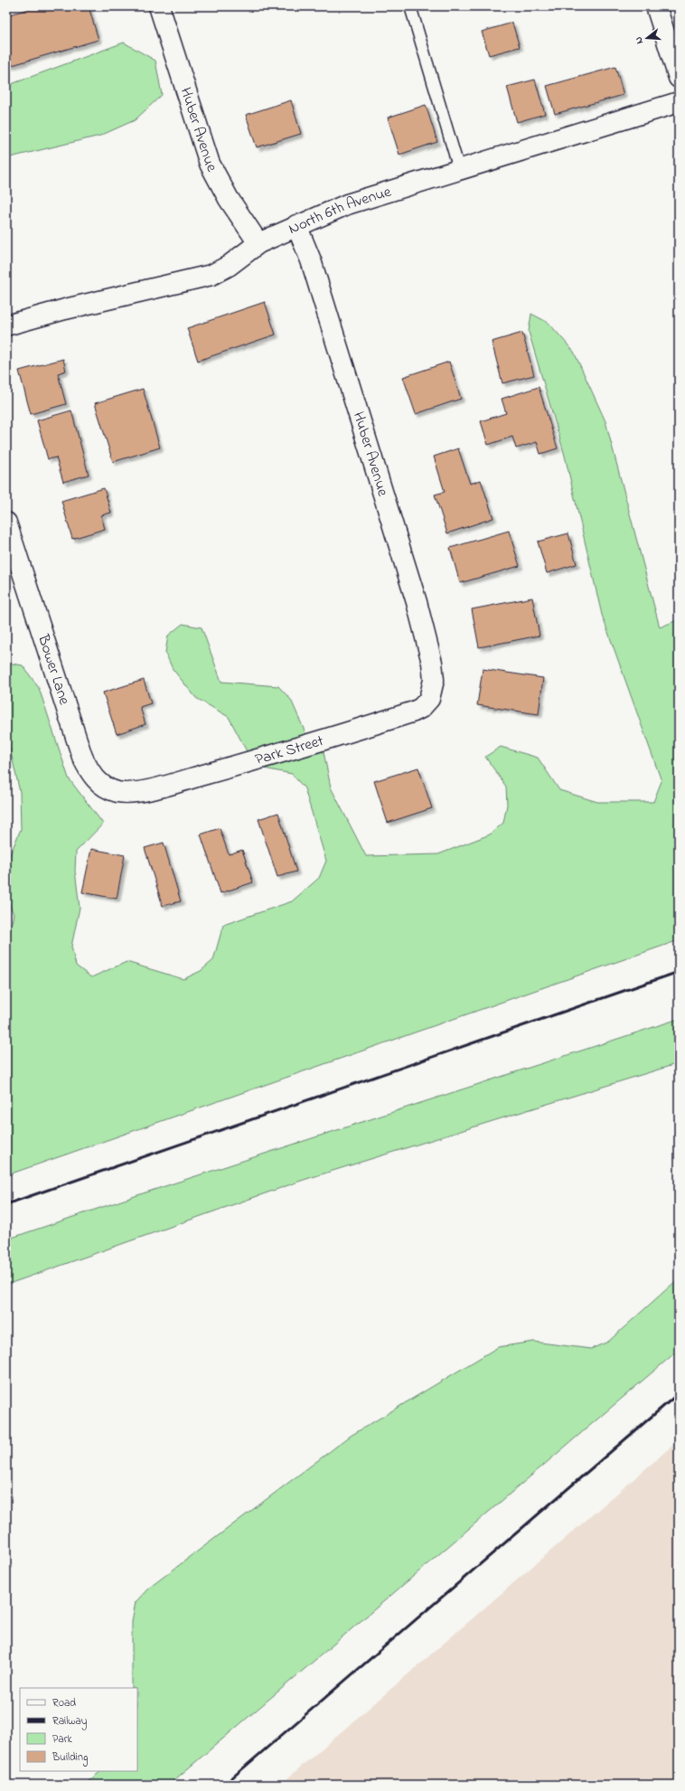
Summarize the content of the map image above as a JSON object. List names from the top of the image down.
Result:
{
  "streets": {
    "street": [
      "Huber Avenue",
      "North 6th Avenue",
      "Bower Lane",
      "Park Street"
    ]
  },
  "crossings": [
    ["Huber Avenue", "North 6th Avenue"],
    ["Huber Avenue", "Park Street"],
    ["Bower Lane", "Park Street"]
  ],
  "legend": [
    "Road",
    "Railway",
    "Park",
    "Building"
  ],
  "north": "left"
}
